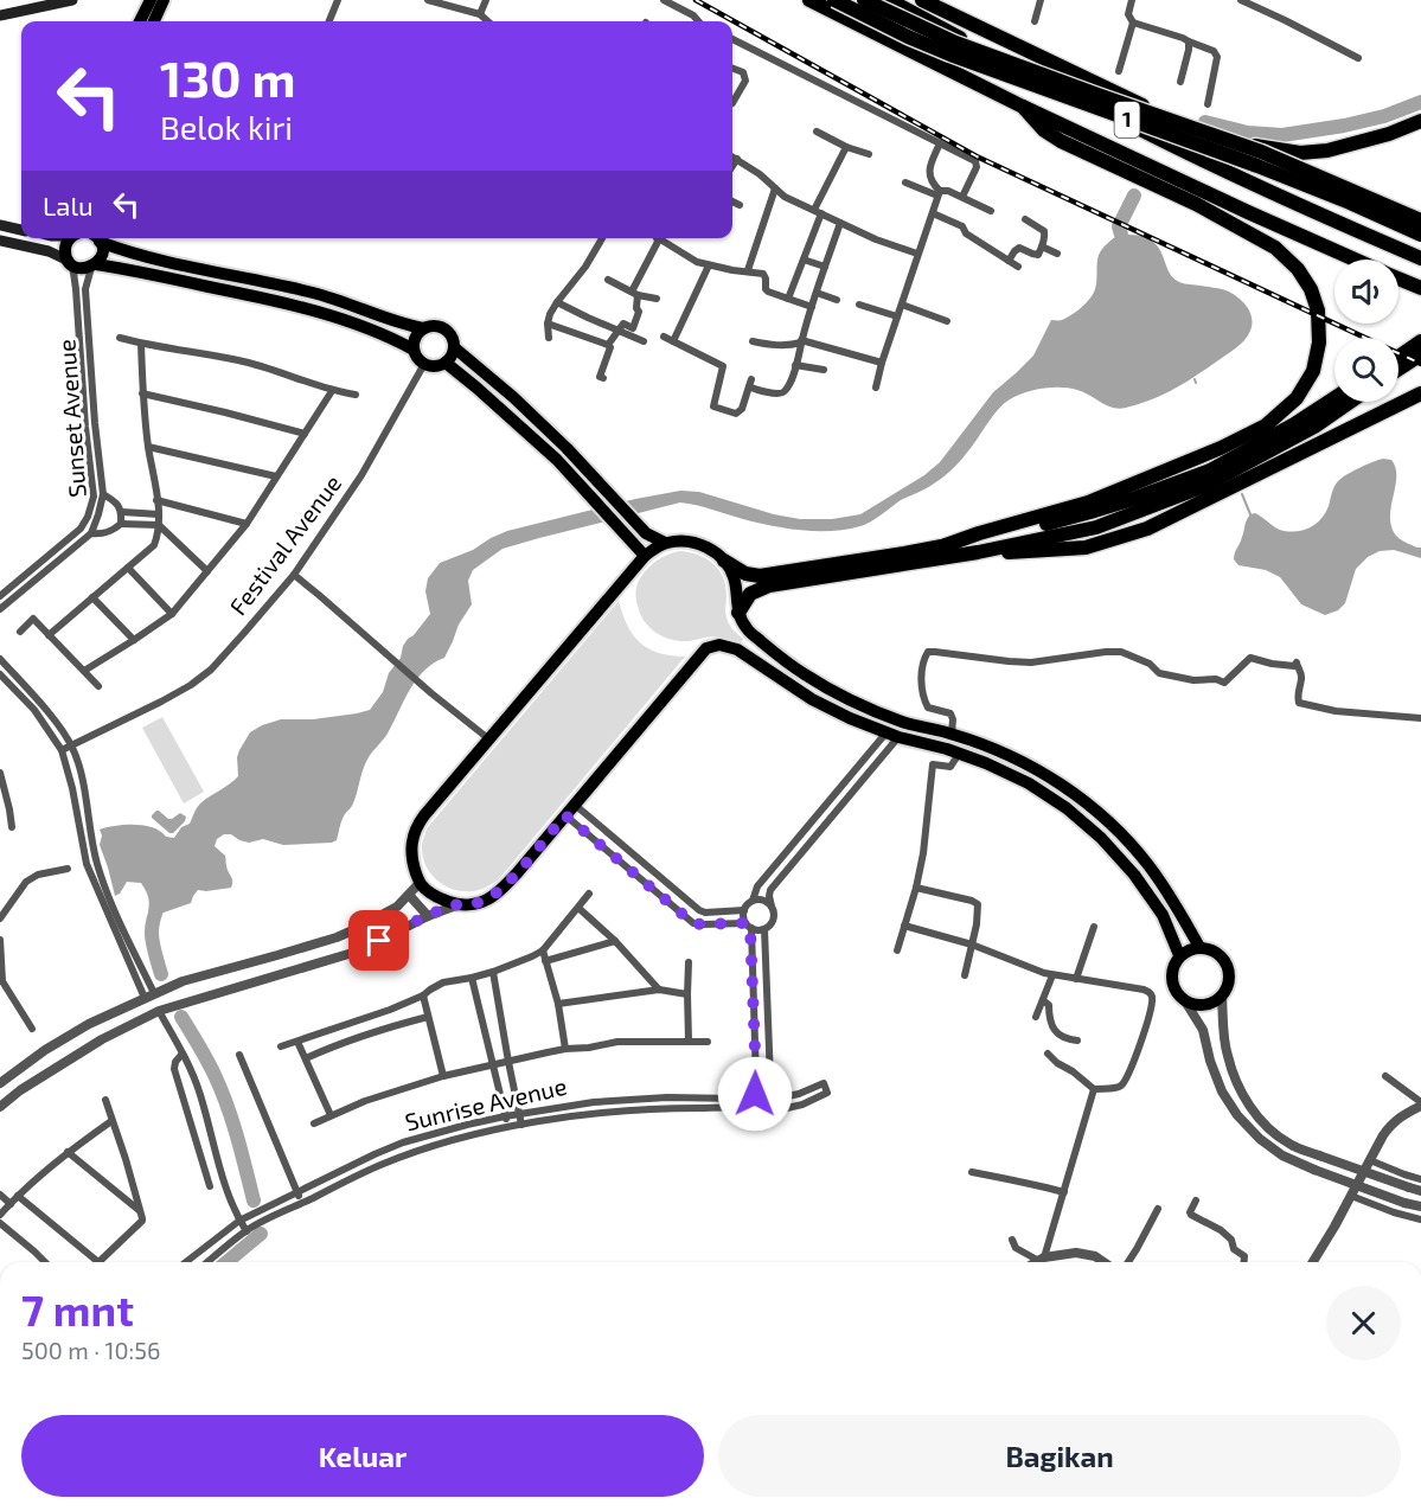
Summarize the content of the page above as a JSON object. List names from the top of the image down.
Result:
{
  "streets": {
    "highway": ["1"],
    "street": ["Sunset Avenue", "Festival Avenue", "Sunrise Avenue"]
  },
  "page": {
    "turn": ["130 m", "Belok kiri"],
    "then": "Lalu",
    "heading": ["7 mnt", "500 m · 10:56"],
    "buttons": ["Keluar", "Bagikan"]
  }
}
